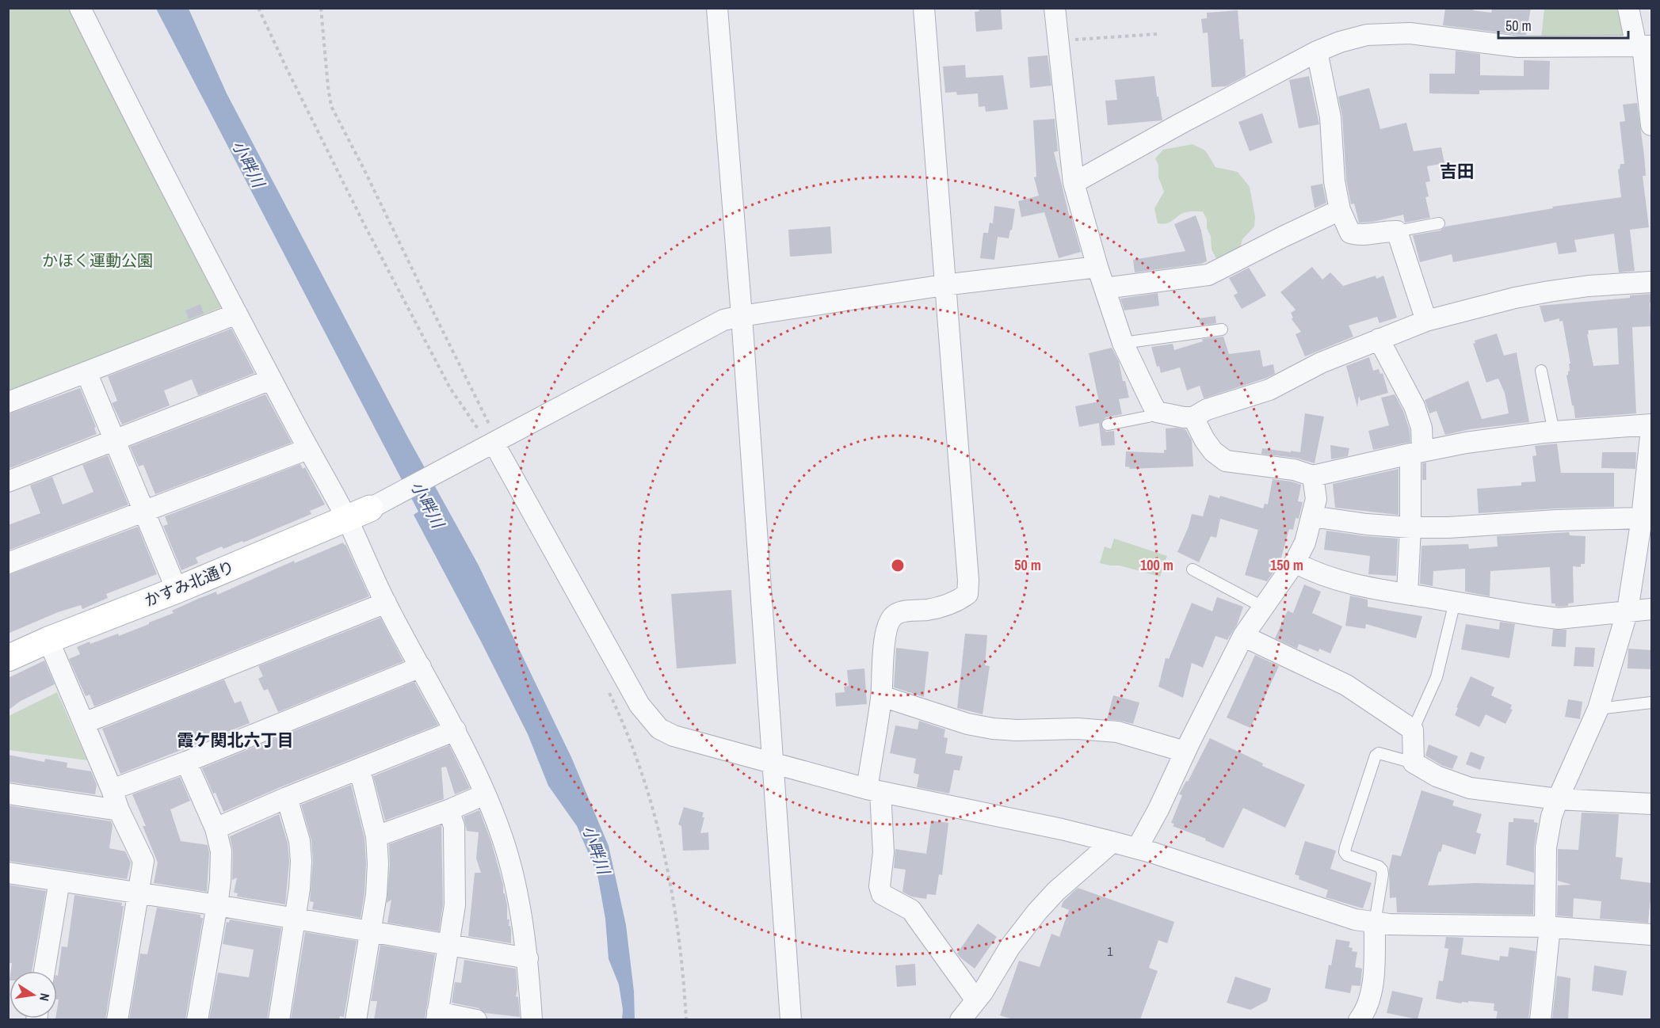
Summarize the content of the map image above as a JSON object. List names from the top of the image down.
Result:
{
  "streets": {
    "street": ["かすみ北通り"]
  },
  "districts": ["吉田", "霞ケ関北六丁目"],
  "water": ["小畔川"],
  "parks": ["かほく運動公園"],
  "house_numbers": ["1"],
  "scale_bar": "50 m",
  "north": "right",
  "rings": ["50 m", "100 m", "150 m"]
}
